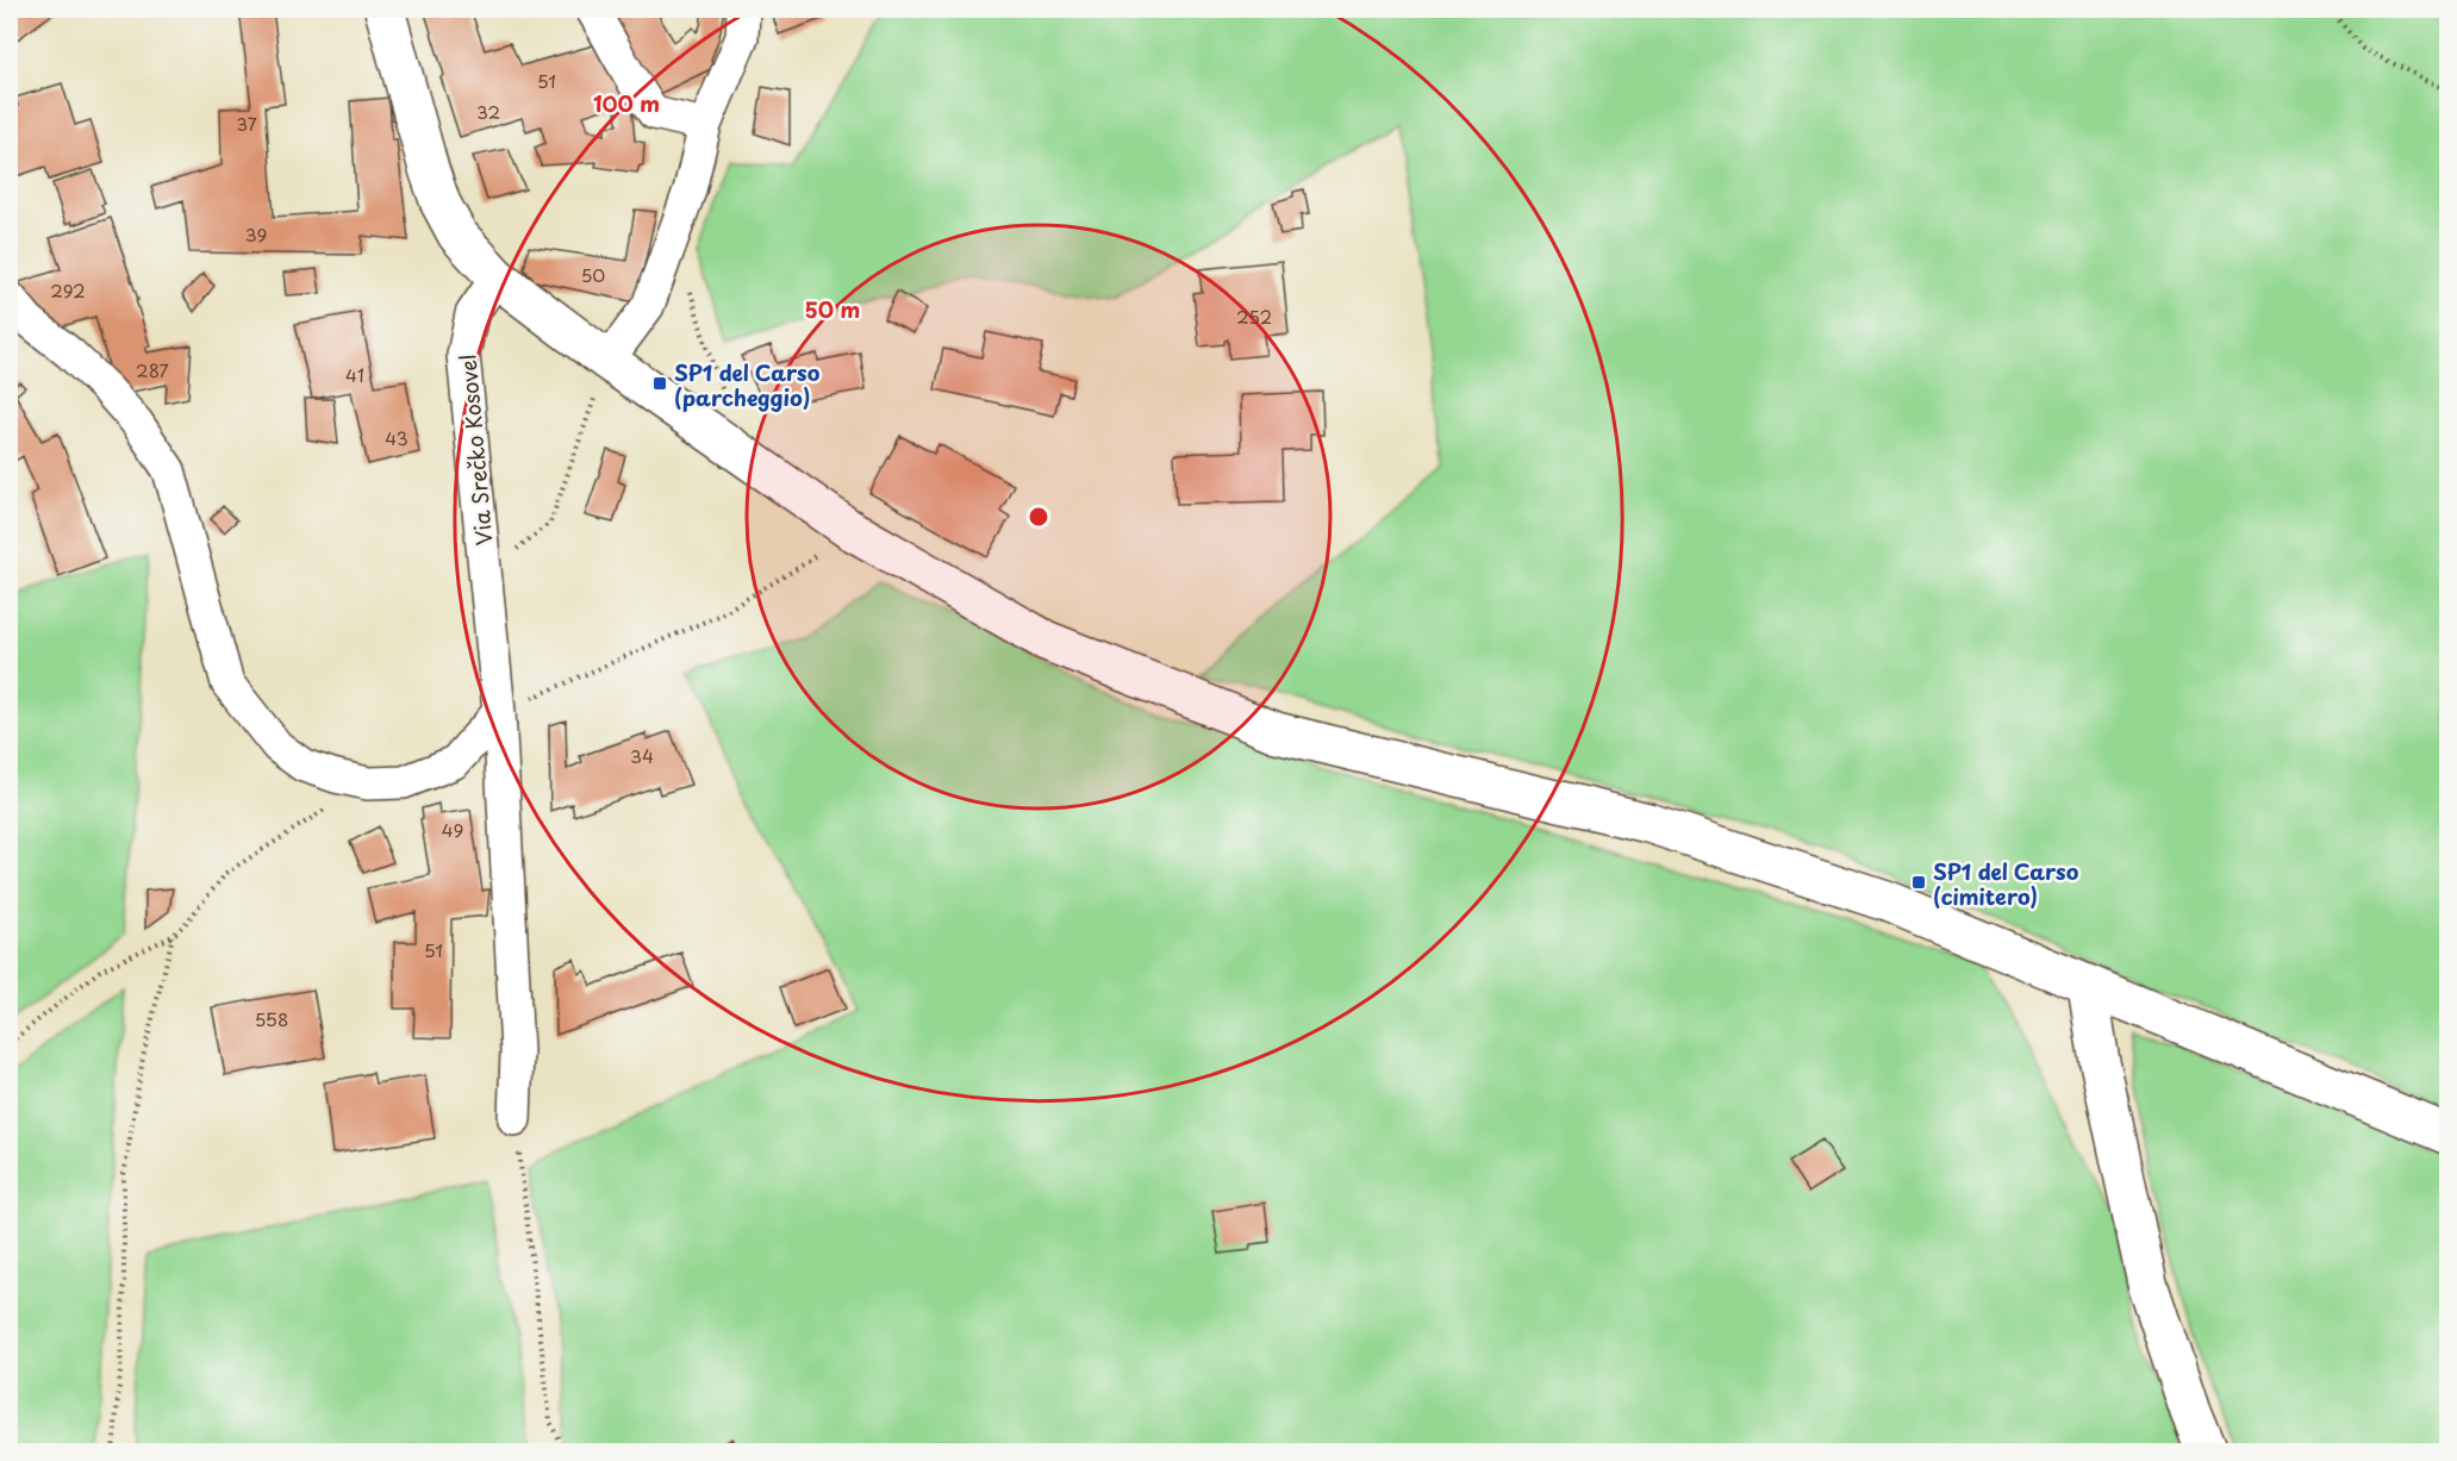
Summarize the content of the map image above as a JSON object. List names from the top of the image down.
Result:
{
  "streets": {
    "street": ["Via Srečko Kosovel"]
  },
  "places": {
    "transit": ["SP1 del Carso (parcheggio)", "SP1 del Carso (cimitero)"]
  },
  "house_numbers": [
    "51",
    "32",
    "37",
    "39",
    "50",
    "292",
    "252",
    "287",
    "41",
    "43",
    "34",
    "49",
    "51",
    "558"
  ],
  "rings": ["100 m", "50 m"]
}
